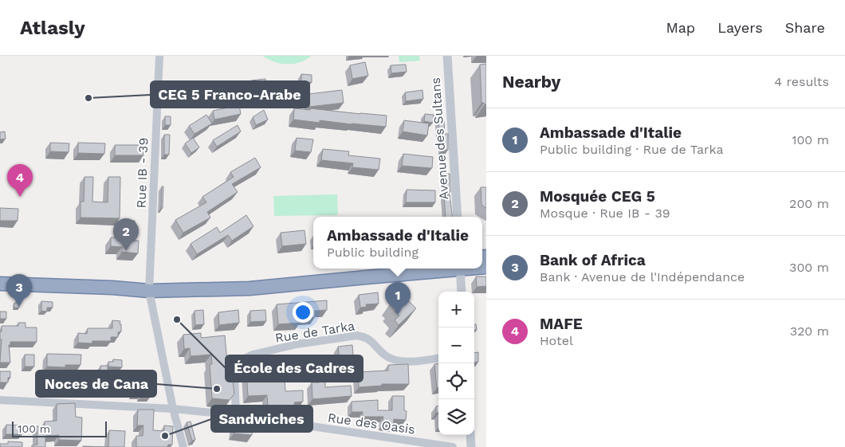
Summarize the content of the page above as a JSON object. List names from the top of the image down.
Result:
{
  "streets": {
    "street": [
      "Avenue des Sultans",
      "Rue IB - 39",
      "Rue de Tarka",
      "Rue des Oasis"
    ]
  },
  "crossings": [
    ["Rue IB - 39", "Rue des Oasis"],
    ["Rue de Tarka", "Rue des Oasis"]
  ],
  "places": [
    "CEG 5 Franco-Arabe",
    "École des Cadres",
    "Noces de Cana",
    "Sandwiches"
  ],
  "scale_bar": "100 m",
  "page": {
    "header": "Atlasly",
    "nav": ["Map", "Layers", "Share"],
    "heading": ["Nearby", "4 results"],
    "list": [
      {
        "mark": "1",
        "name": "Ambassade d'Italie",
        "note": "Public building · Rue de Tarka",
        "value": "100 m"
      },
      {
        "mark": "2",
        "name": "Mosquée CEG 5",
        "note": "Mosque · Rue IB - 39",
        "value": "200 m"
      },
      {
        "mark": "3",
        "name": "Bank of Africa",
        "note": "Bank · Avenue de l'Indépendance",
        "value": "300 m"
      },
      {
        "mark": "4",
        "name": "MAFE",
        "note": "Hotel",
        "value": "320 m"
      }
    ],
    "pins": [
      "4",
      "2",
      "3",
      "1"
    ],
    "popup": ["Ambassade d'Italie", "Public building"],
    "map_buttons": ["+", "−"],
    "scale": "100 m"
  }
}
